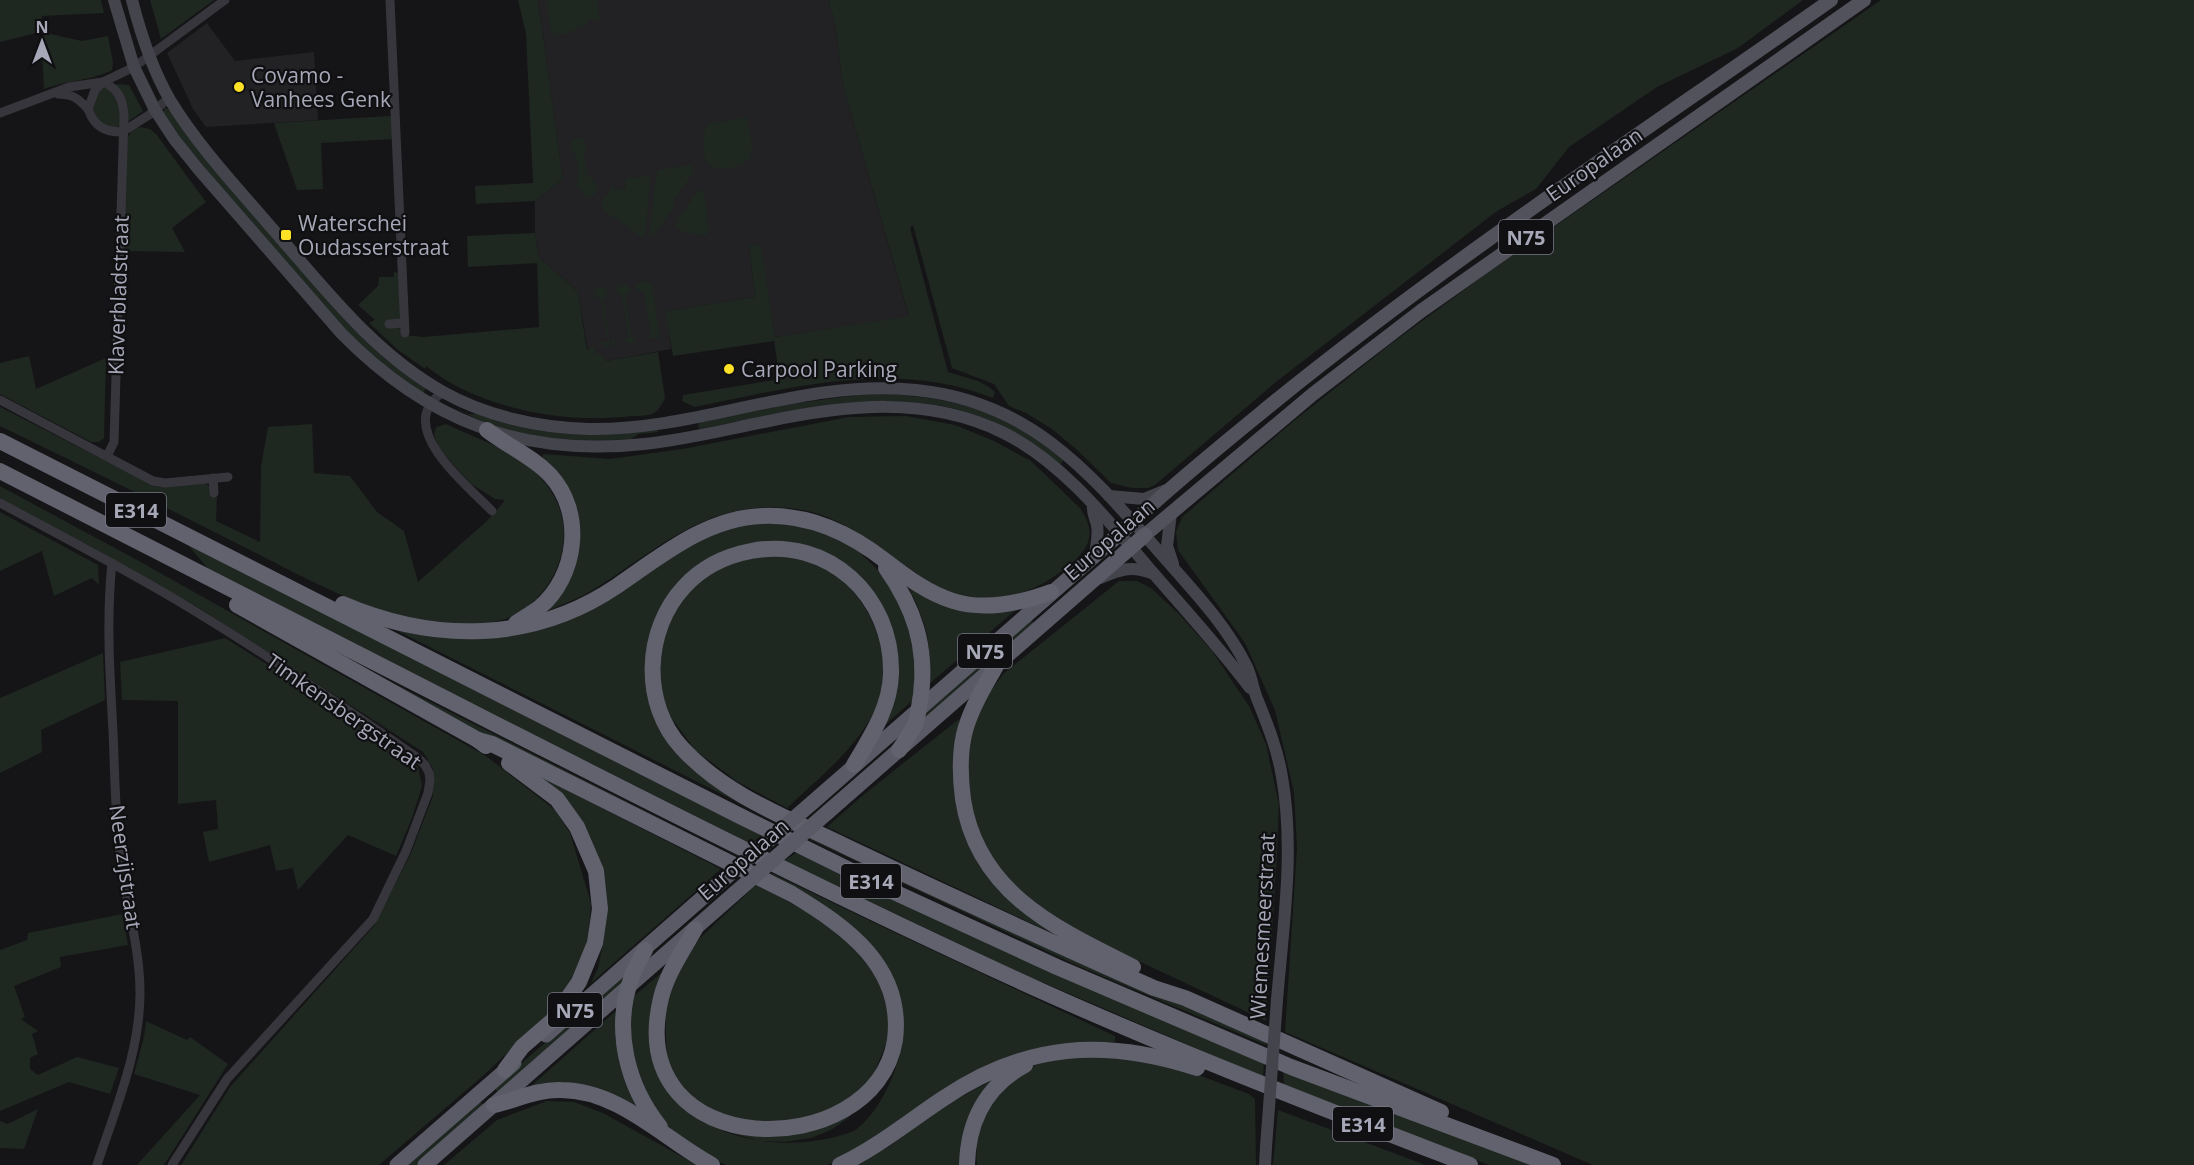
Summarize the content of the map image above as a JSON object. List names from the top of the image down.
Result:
{
  "streets": {
    "highway": ["Europalaan", "N75", "E314"],
    "main road": ["Wiemesmeerstraat"],
    "street": ["Klaverbladstraat", "Timkensbergstraat", "Neerzijstraat"]
  },
  "crossings": [
    ["Europalaan", "Wiemesmeerstraat"],
    ["Timkensbergstraat", "Neerzijstraat"]
  ],
  "places": {
    "other": ["Covamo - Vanhees Genk", "Carpool Parking"],
    "transit": ["Waterschei Oudasserstraat"]
  },
  "north": "top"
}
